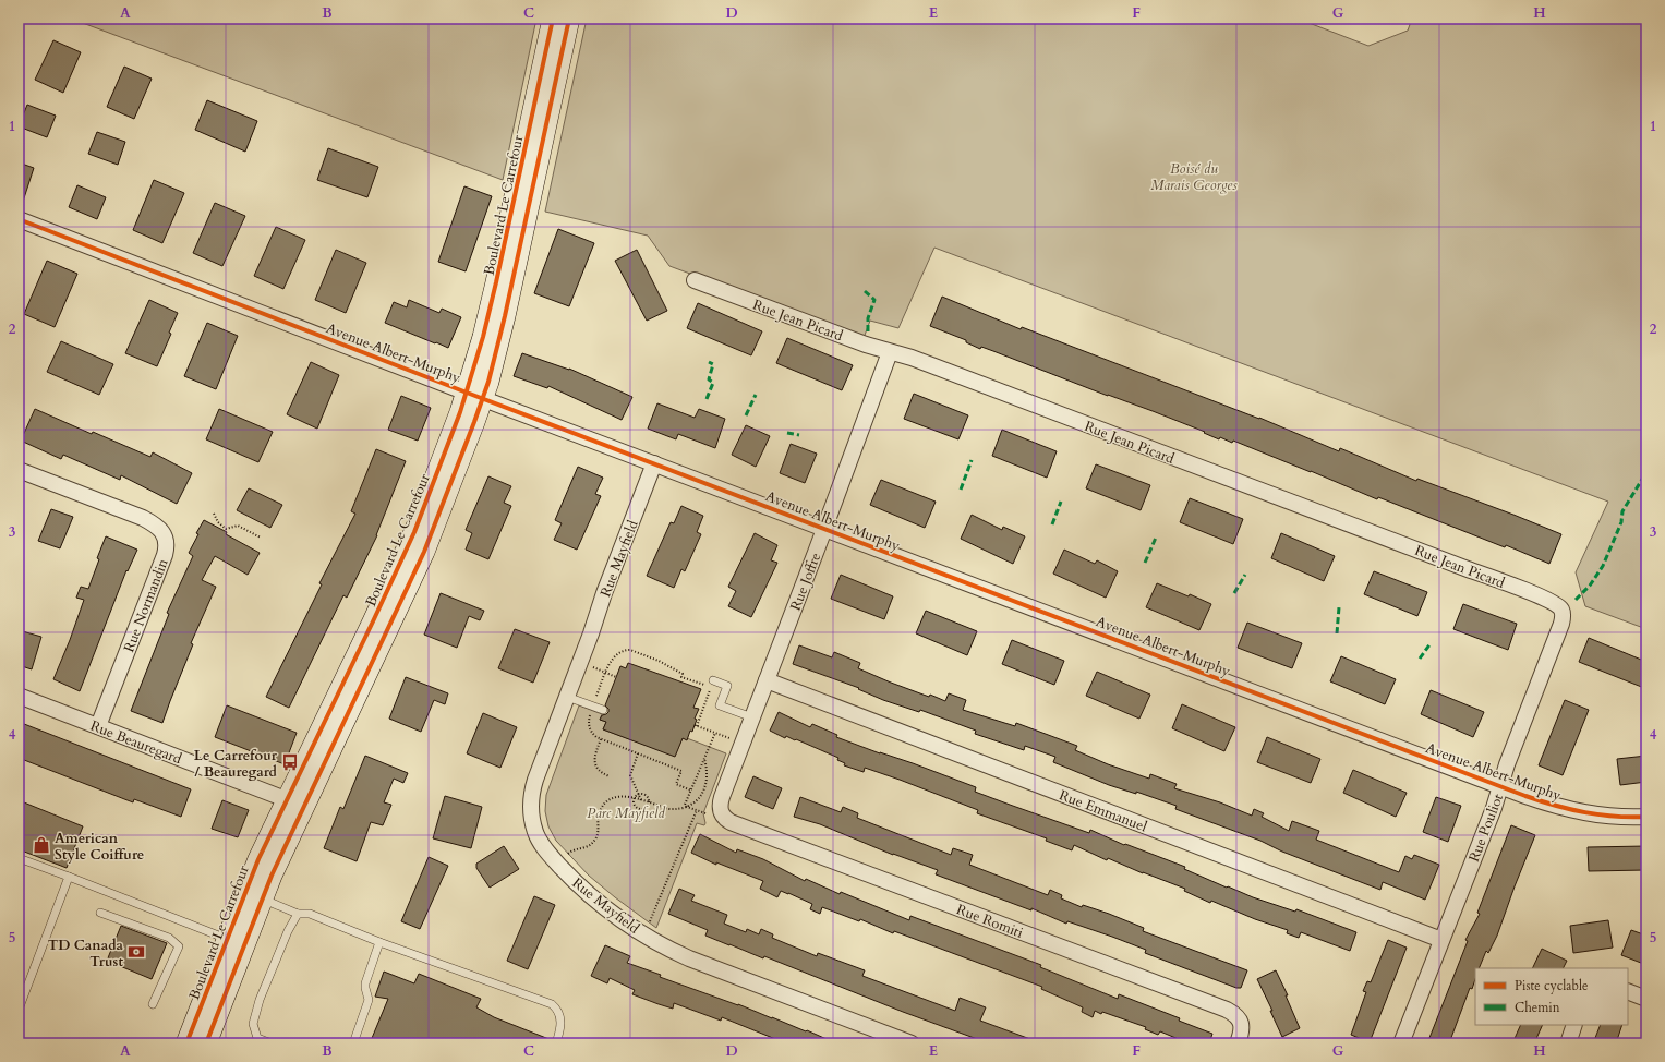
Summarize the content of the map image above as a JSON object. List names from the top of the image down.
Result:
{
  "streets": {
    "street": [
      "Boulevard Le Carrefour",
      "Rue Jean Picard",
      "Avenue Albert-Murphy",
      "Rue Mayfield",
      "Rue Joffre",
      "Rue Normandin",
      "Rue Beauregard",
      "Rue Emmanuel",
      "Rue Pouliot",
      "Rue Romiti"
    ]
  },
  "crossings": [
    ["Boulevard Le Carrefour", "Avenue Albert-Murphy"],
    ["Boulevard Le Carrefour", "Rue Beauregard"],
    ["Rue Jean Picard", "Rue Joffre"],
    ["Rue Jean Picard", "Rue Pouliot"],
    ["Avenue Albert-Murphy", "Rue Mayfield"],
    ["Avenue Albert-Murphy", "Rue Joffre"],
    ["Avenue Albert-Murphy", "Rue Pouliot"],
    ["Rue Joffre", "Rue Emmanuel"],
    ["Rue Joffre", "Rue Romiti"],
    ["Rue Normandin", "Rue Beauregard"],
    ["Rue Emmanuel", "Rue Pouliot"]
  ],
  "parks": ["Boisé du Marais Georges", "Parc Mayfield"],
  "places": {
    "bus stop": ["Le Carrefour / Beauregard"],
    "shop": ["American Style Coiffure"],
    "bank": ["TD Canada Trust"]
  },
  "legend": ["Piste cyclable", "Chemin"],
  "grid": {
    "columns": [
      "A",
      "B",
      "C",
      "D",
      "E",
      "F",
      "G",
      "H"
    ],
    "rows": [
      "1",
      "2",
      "3",
      "4",
      "5"
    ]
  }
}
